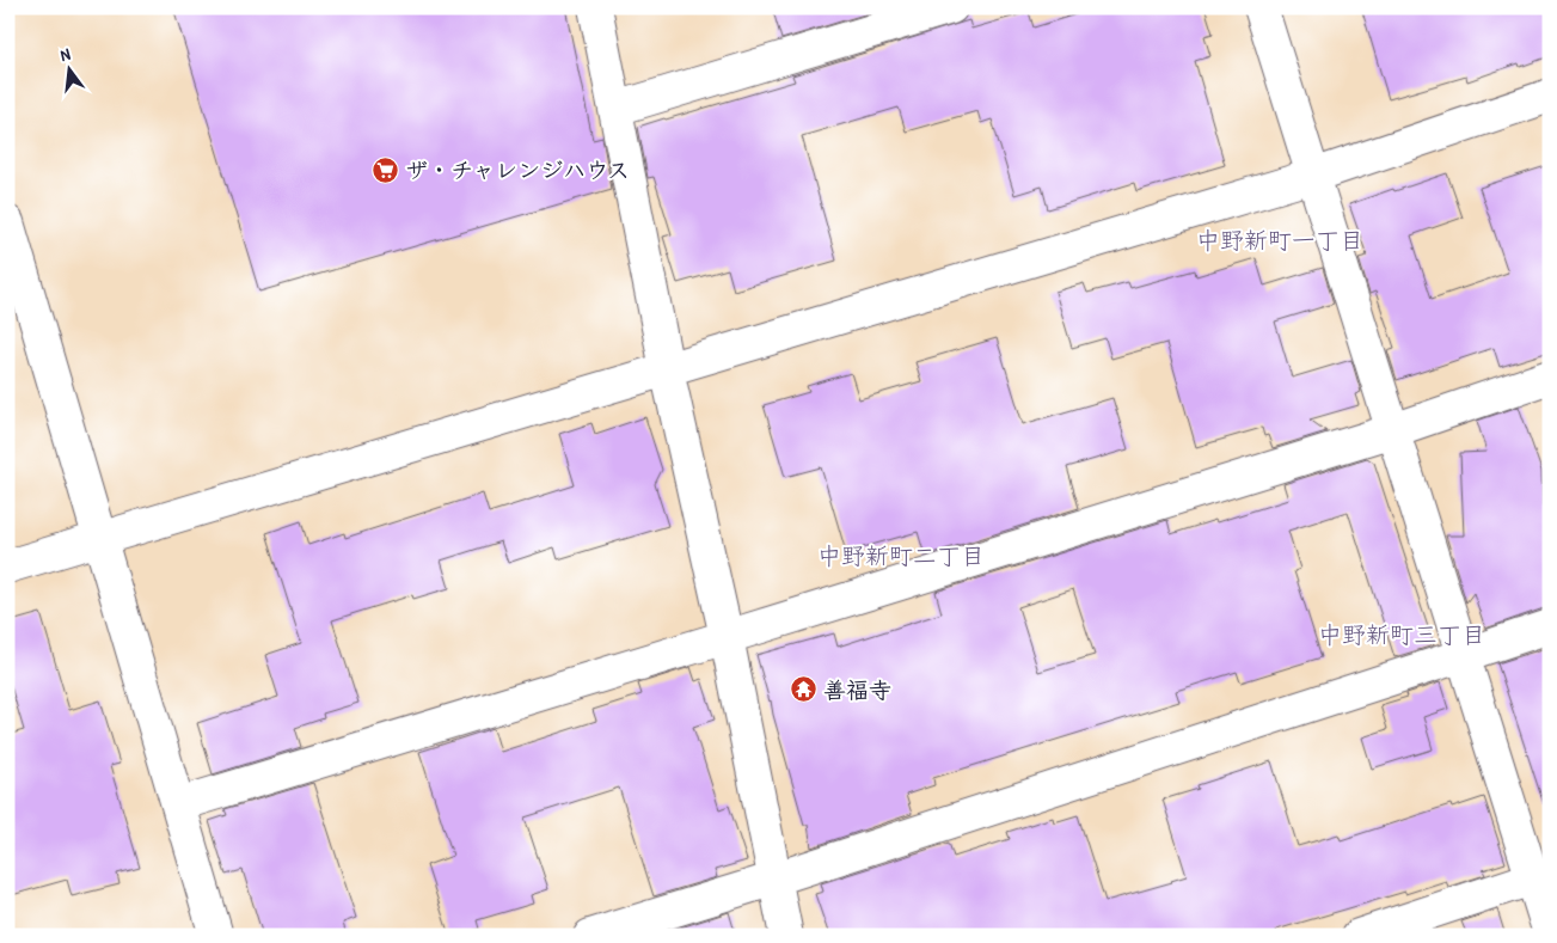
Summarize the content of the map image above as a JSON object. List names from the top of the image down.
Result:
{
  "districts": ["中野新町一丁目", "中野新町二丁目", "中野新町三丁目"],
  "places": {
    "supermarket": ["ザ・チャレンジハウス"],
    "temple": ["善福寺"]
  },
  "north": "top"
}
